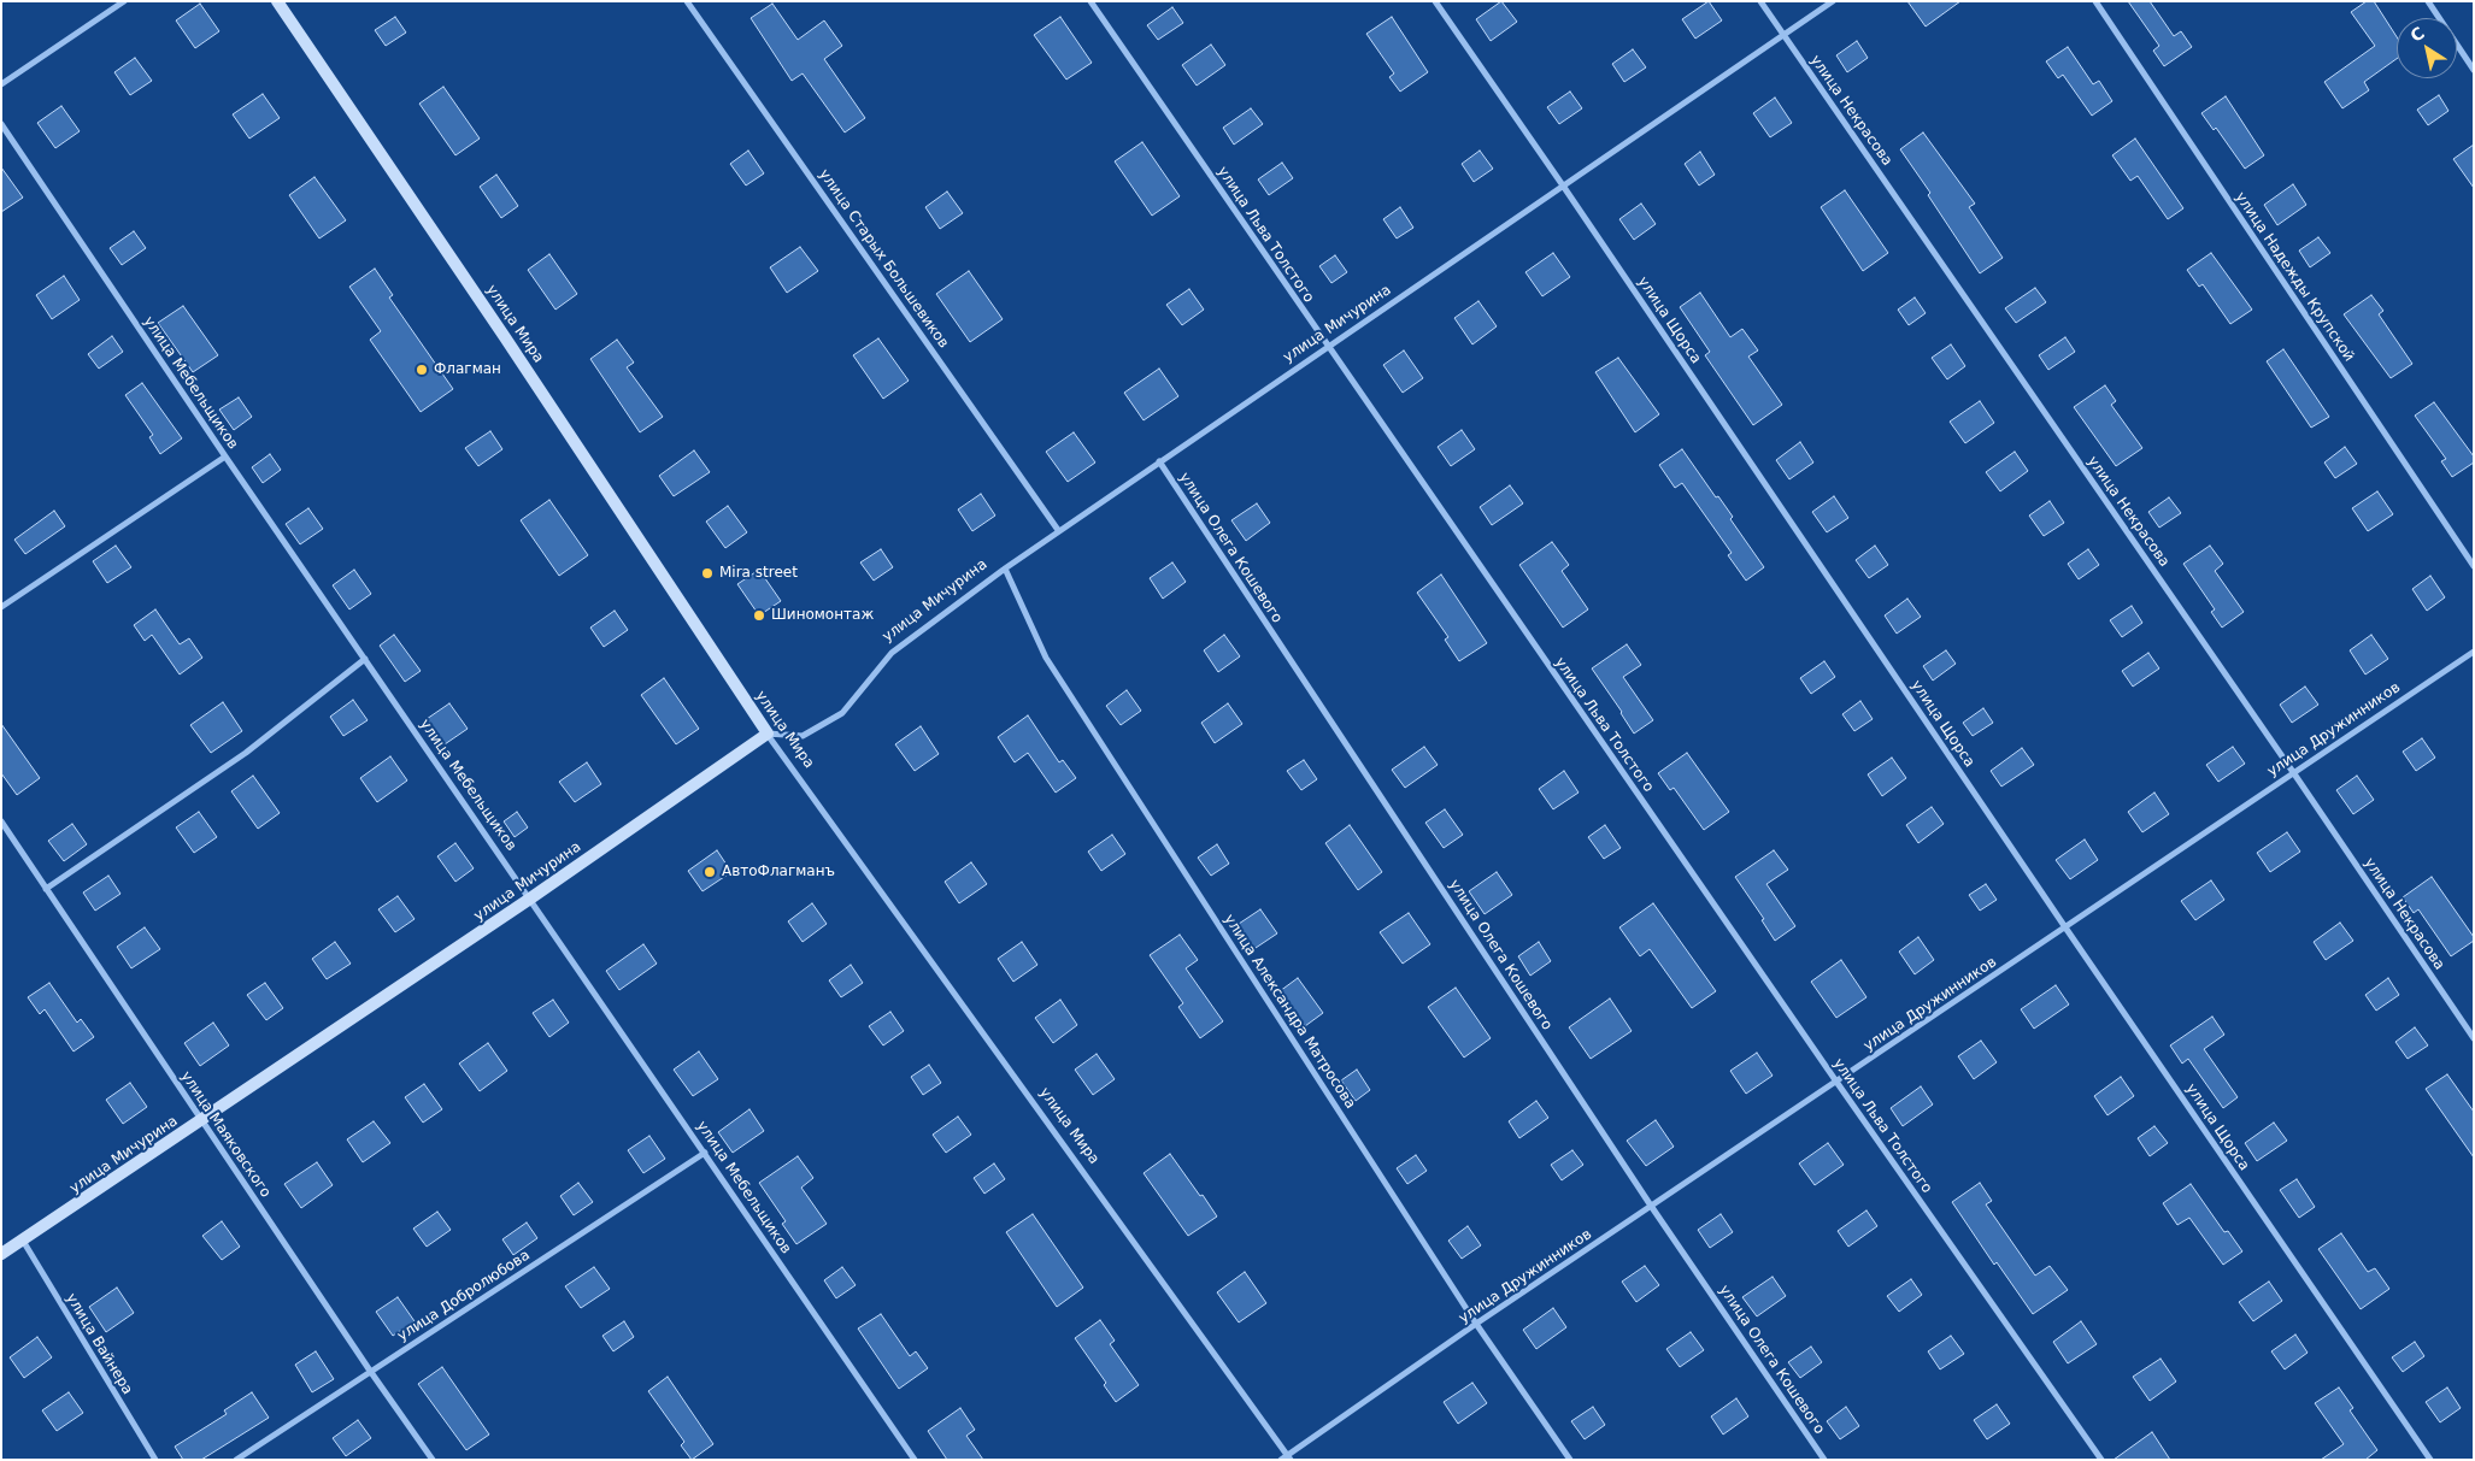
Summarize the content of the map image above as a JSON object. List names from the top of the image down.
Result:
{
  "streets": {
    "street": [
      "улица Некрасова",
      "улица Льва Толстого",
      "улица Старых Большевиков",
      "улица Надежды Крупской",
      "улица Щорса",
      "улица Мира",
      "улица Мичурина",
      "улица Мебельщиков",
      "улица Олега Кошевого",
      "улица Дружинников",
      "улица Александра Матросова",
      "улица Маяковского",
      "улица Добролюбова",
      "улица Вайнера"
    ]
  },
  "crossings": [
    ["улица Некрасова", "улица Мичурина"],
    ["улица Некрасова", "улица Дружинников"],
    ["улица Льва Толстого", "улица Мичурина"],
    ["улица Льва Толстого", "улица Дружинников"],
    ["улица Старых Большевиков", "улица Мичурина"],
    ["улица Щорса", "улица Мичурина"],
    ["улица Щорса", "улица Дружинников"],
    ["улица Мира", "улица Мичурина"],
    ["улица Мира", "улица Дружинников"],
    ["улица Мичурина", "улица Мебельщиков"],
    ["улица Мичурина", "улица Олега Кошевого"],
    ["улица Мичурина", "улица Александра Матросова"],
    ["улица Мичурина", "улица Маяковского"],
    ["улица Мичурина", "улица Вайнера"],
    ["улица Мебельщиков", "улица Добролюбова"],
    ["улица Олега Кошевого", "улица Дружинников"],
    ["улица Дружинников", "улица Александра Матросова"],
    ["улица Маяковского", "улица Добролюбова"]
  ],
  "places": [
    "Флагман",
    "Mira street",
    "Шиномонтаж",
    "АвтоФлагманъ"
  ],
  "north": "top left"
}
